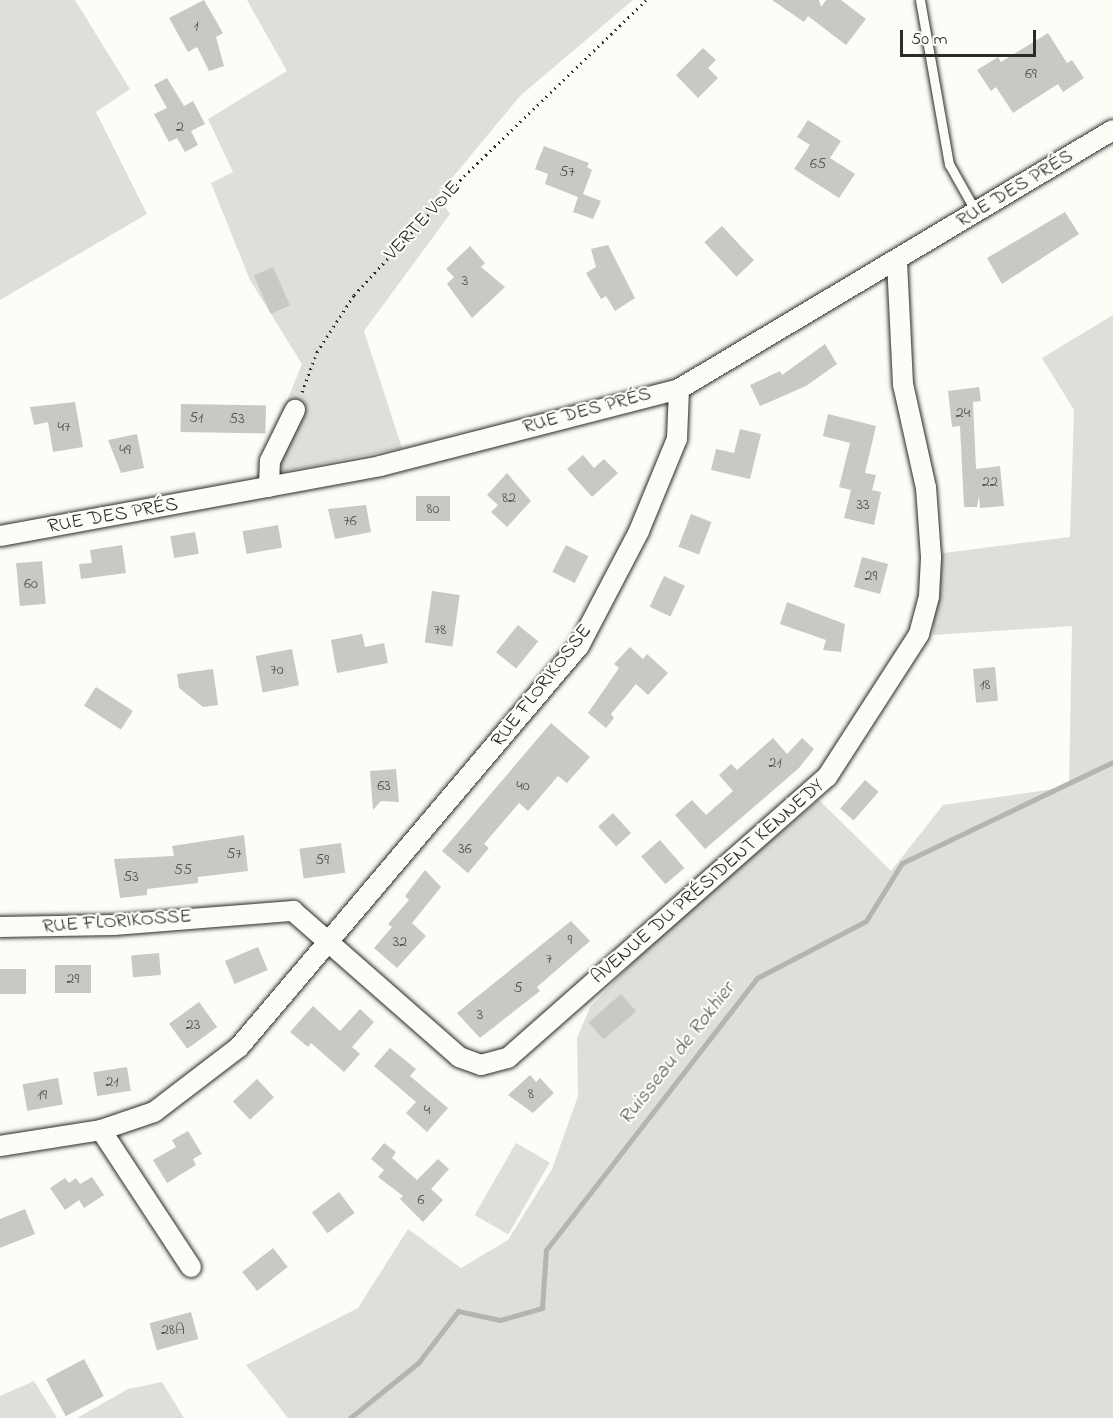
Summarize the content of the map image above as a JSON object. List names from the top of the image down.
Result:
{
  "streets": {
    "street": ["RUE DES PRÉS", "RUE FLORIKOSSE", "AVENUE DU PRÉSIDENT KENNEDY"],
    "path": ["VERTE VOIE"]
  },
  "crossings": [
    ["RUE DES PRÉS", "RUE FLORIKOSSE"],
    ["RUE DES PRÉS", "AVENUE DU PRÉSIDENT KENNEDY"],
    ["RUE FLORIKOSSE", "AVENUE DU PRÉSIDENT KENNEDY"]
  ],
  "water": ["Ruisseau de Rokhier"],
  "house_numbers": [
    "1",
    "69",
    "2",
    "65",
    "57",
    "3",
    "24",
    "51",
    "53",
    "47",
    "49",
    "22",
    "82",
    "33",
    "80",
    "76",
    "29",
    "60",
    "78",
    "70",
    "18",
    "21",
    "63",
    "40",
    "36",
    "57",
    "59",
    "55",
    "53",
    "9",
    "32",
    "7",
    "29",
    "5",
    "3",
    "23",
    "21",
    "8",
    "19",
    "4",
    "6",
    "28A"
  ],
  "scale_bar": "50 m"
}
